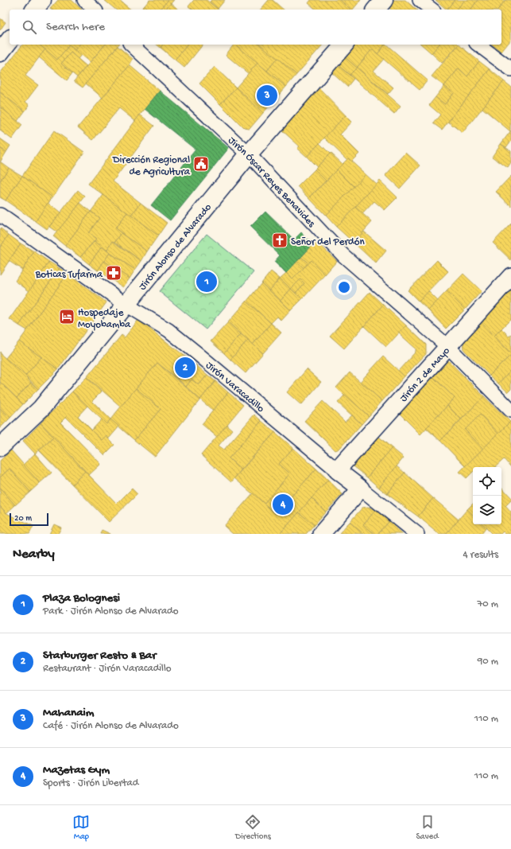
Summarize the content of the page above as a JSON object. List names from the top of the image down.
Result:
{
  "streets": {
    "main road": ["Jirón Alonso de Alvarado"],
    "street": ["Jirón Óscar Reyes Benavides", "Jirón 2 de Mayo", "Jirón Varacadillo"]
  },
  "crossings": [
    ["Jirón Óscar Reyes Benavides", "Jirón Alonso de Alvarado"],
    ["Jirón Óscar Reyes Benavides", "Jirón 2 de Mayo"],
    ["Jirón Alonso de Alvarado", "Jirón Varacadillo"],
    ["Jirón 2 de Mayo", "Jirón Varacadillo"]
  ],
  "places": {
    "public building": ["Dirección Regional de Agricultura"],
    "church": ["Señor del Perdón"],
    "pharmacy": ["Boticas Tufarma"],
    "hotel": ["Hospedaje Moyobamba"]
  },
  "scale_bar": "20 m",
  "page": {
    "search": "Search here",
    "pins": [
      "3",
      "1",
      "2",
      "4"
    ],
    "scale": "20 m",
    "heading": ["Nearby", "4 results"],
    "list": [
      {
        "mark": "1",
        "name": "Plaza Bolognesi",
        "note": "Park · Jirón Alonso de Alvarado",
        "value": "70 m"
      },
      {
        "mark": "2",
        "name": "Starburger Resto & Bar",
        "note": "Restaurant · Jirón Varacadillo",
        "value": "90 m"
      },
      {
        "mark": "3",
        "name": "Mahanaim",
        "note": "Café · Jirón Alonso de Alvarado",
        "value": "110 m"
      },
      {
        "mark": "4",
        "name": "Mazetas Gym",
        "note": "Sports · Jirón Libertad",
        "value": "110 m"
      }
    ],
    "nav": ["Map", "Directions", "Saved"]
  }
}
